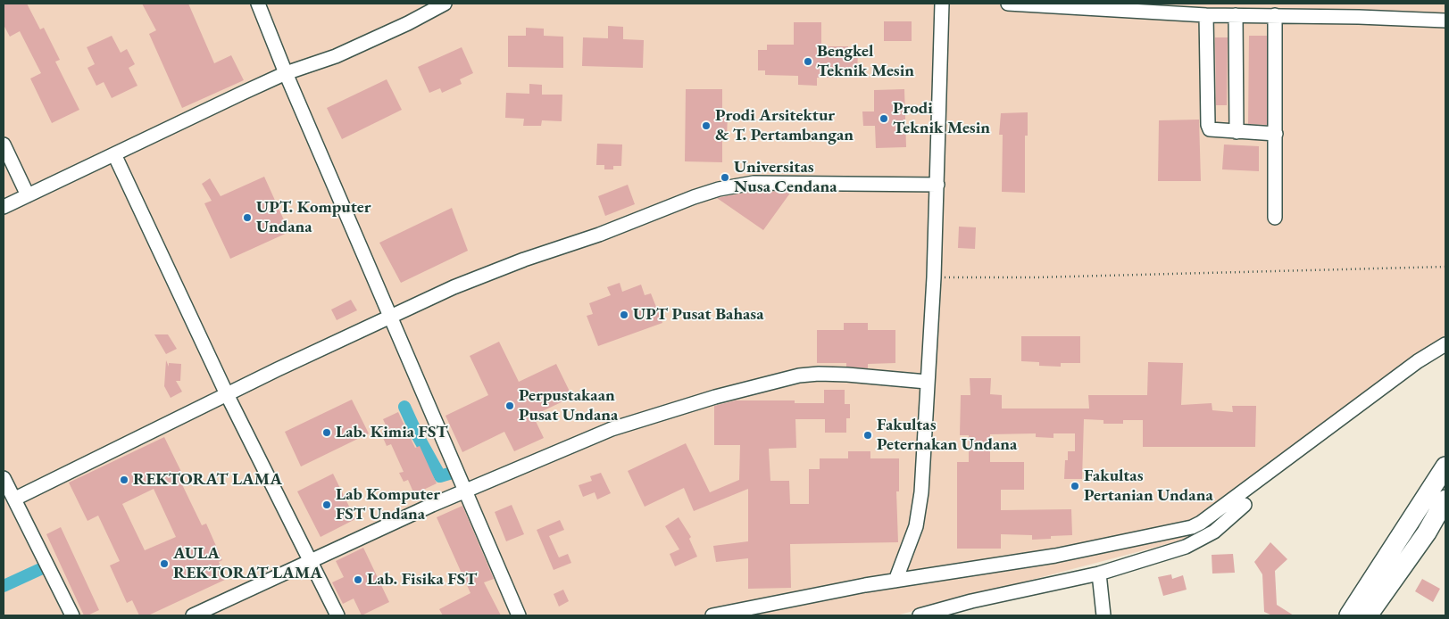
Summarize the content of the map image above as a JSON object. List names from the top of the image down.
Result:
{
  "places": [
    "Bengkel Teknik Mesin",
    "Prodi Teknik Mesin",
    "Prodi Arsitektur & T. Pertambangan",
    "Universitas Nusa Cendana",
    "UPT. Komputer Undana",
    "UPT Pusat Bahasa",
    "Perpustakaan Pusat Undana",
    "Lab. Kimia FST",
    "Fakultas Peternakan Undana",
    "REKTORAT LAMA",
    "Fakultas Pertanian Undana",
    "Lab Komputer FST Undana",
    "AULA REKTORAT LAMA",
    "Lab. Fisika FST"
  ]
}
